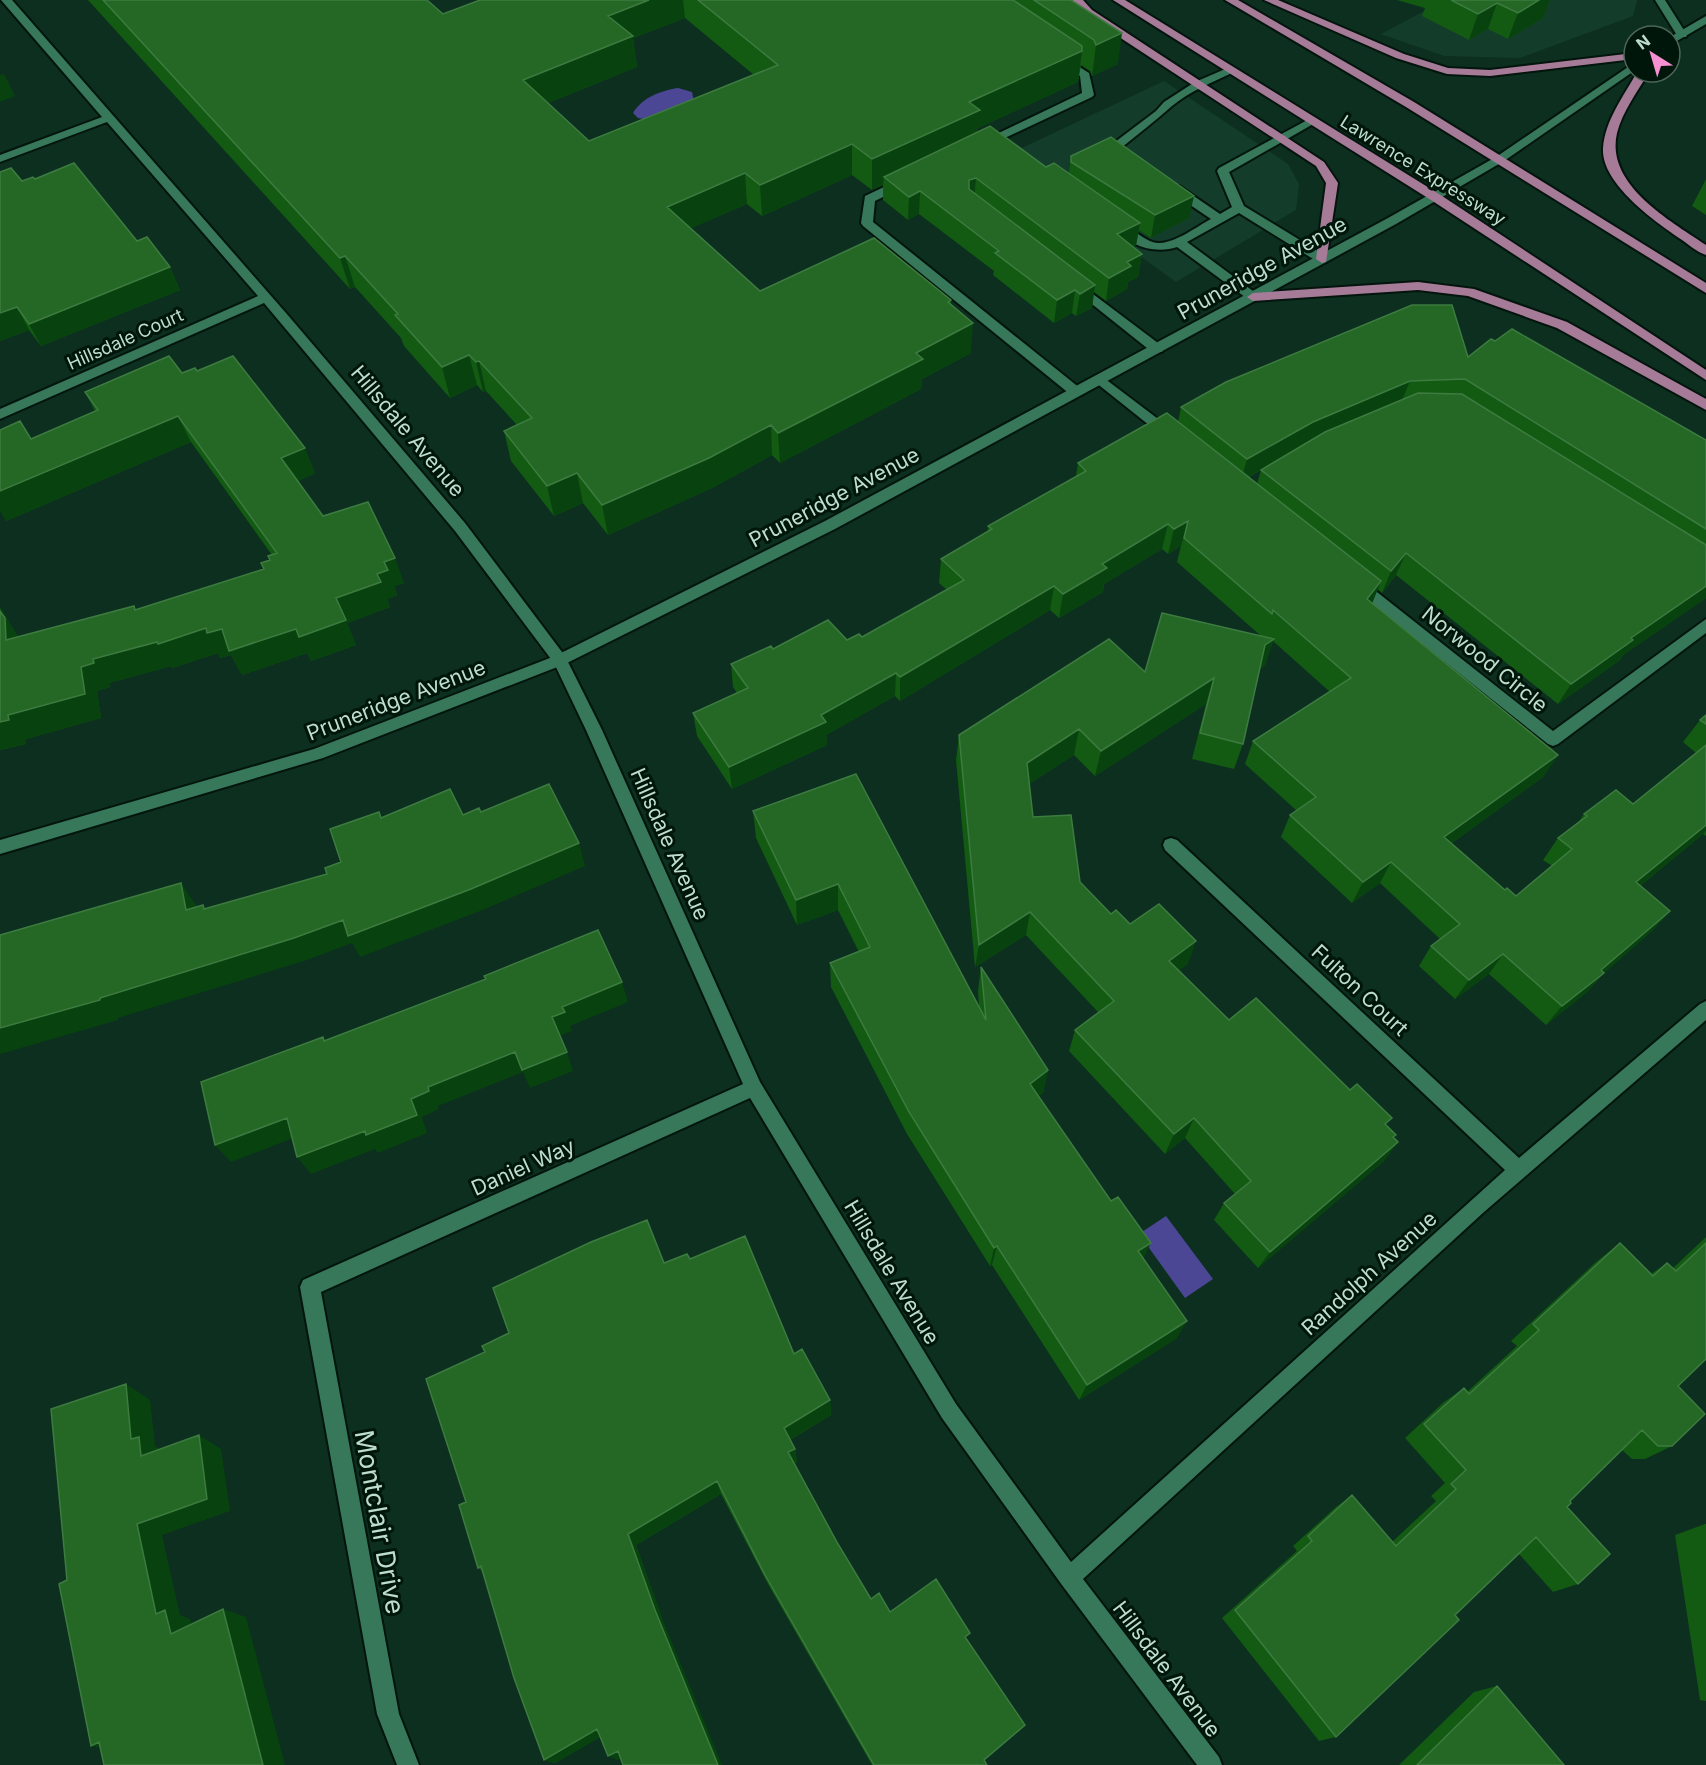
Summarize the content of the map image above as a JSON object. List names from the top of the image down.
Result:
{
  "streets": {
    "highway": ["Lawrence Expressway"],
    "street": [
      "Pruneridge Avenue",
      "Hillsdale Court",
      "Hillsdale Avenue",
      "Norwood Circle",
      "Fulton Court",
      "Daniel Way",
      "Randolph Avenue",
      "Montclair Drive"
    ]
  },
  "crossings": [
    ["Lawrence Expressway", "Pruneridge Avenue"],
    ["Pruneridge Avenue", "Hillsdale Avenue"],
    ["Hillsdale Court", "Hillsdale Avenue"],
    ["Hillsdale Avenue", "Daniel Way"],
    ["Hillsdale Avenue", "Randolph Avenue"],
    ["Fulton Court", "Randolph Avenue"],
    ["Daniel Way", "Montclair Drive"]
  ],
  "north": "top left"
}
